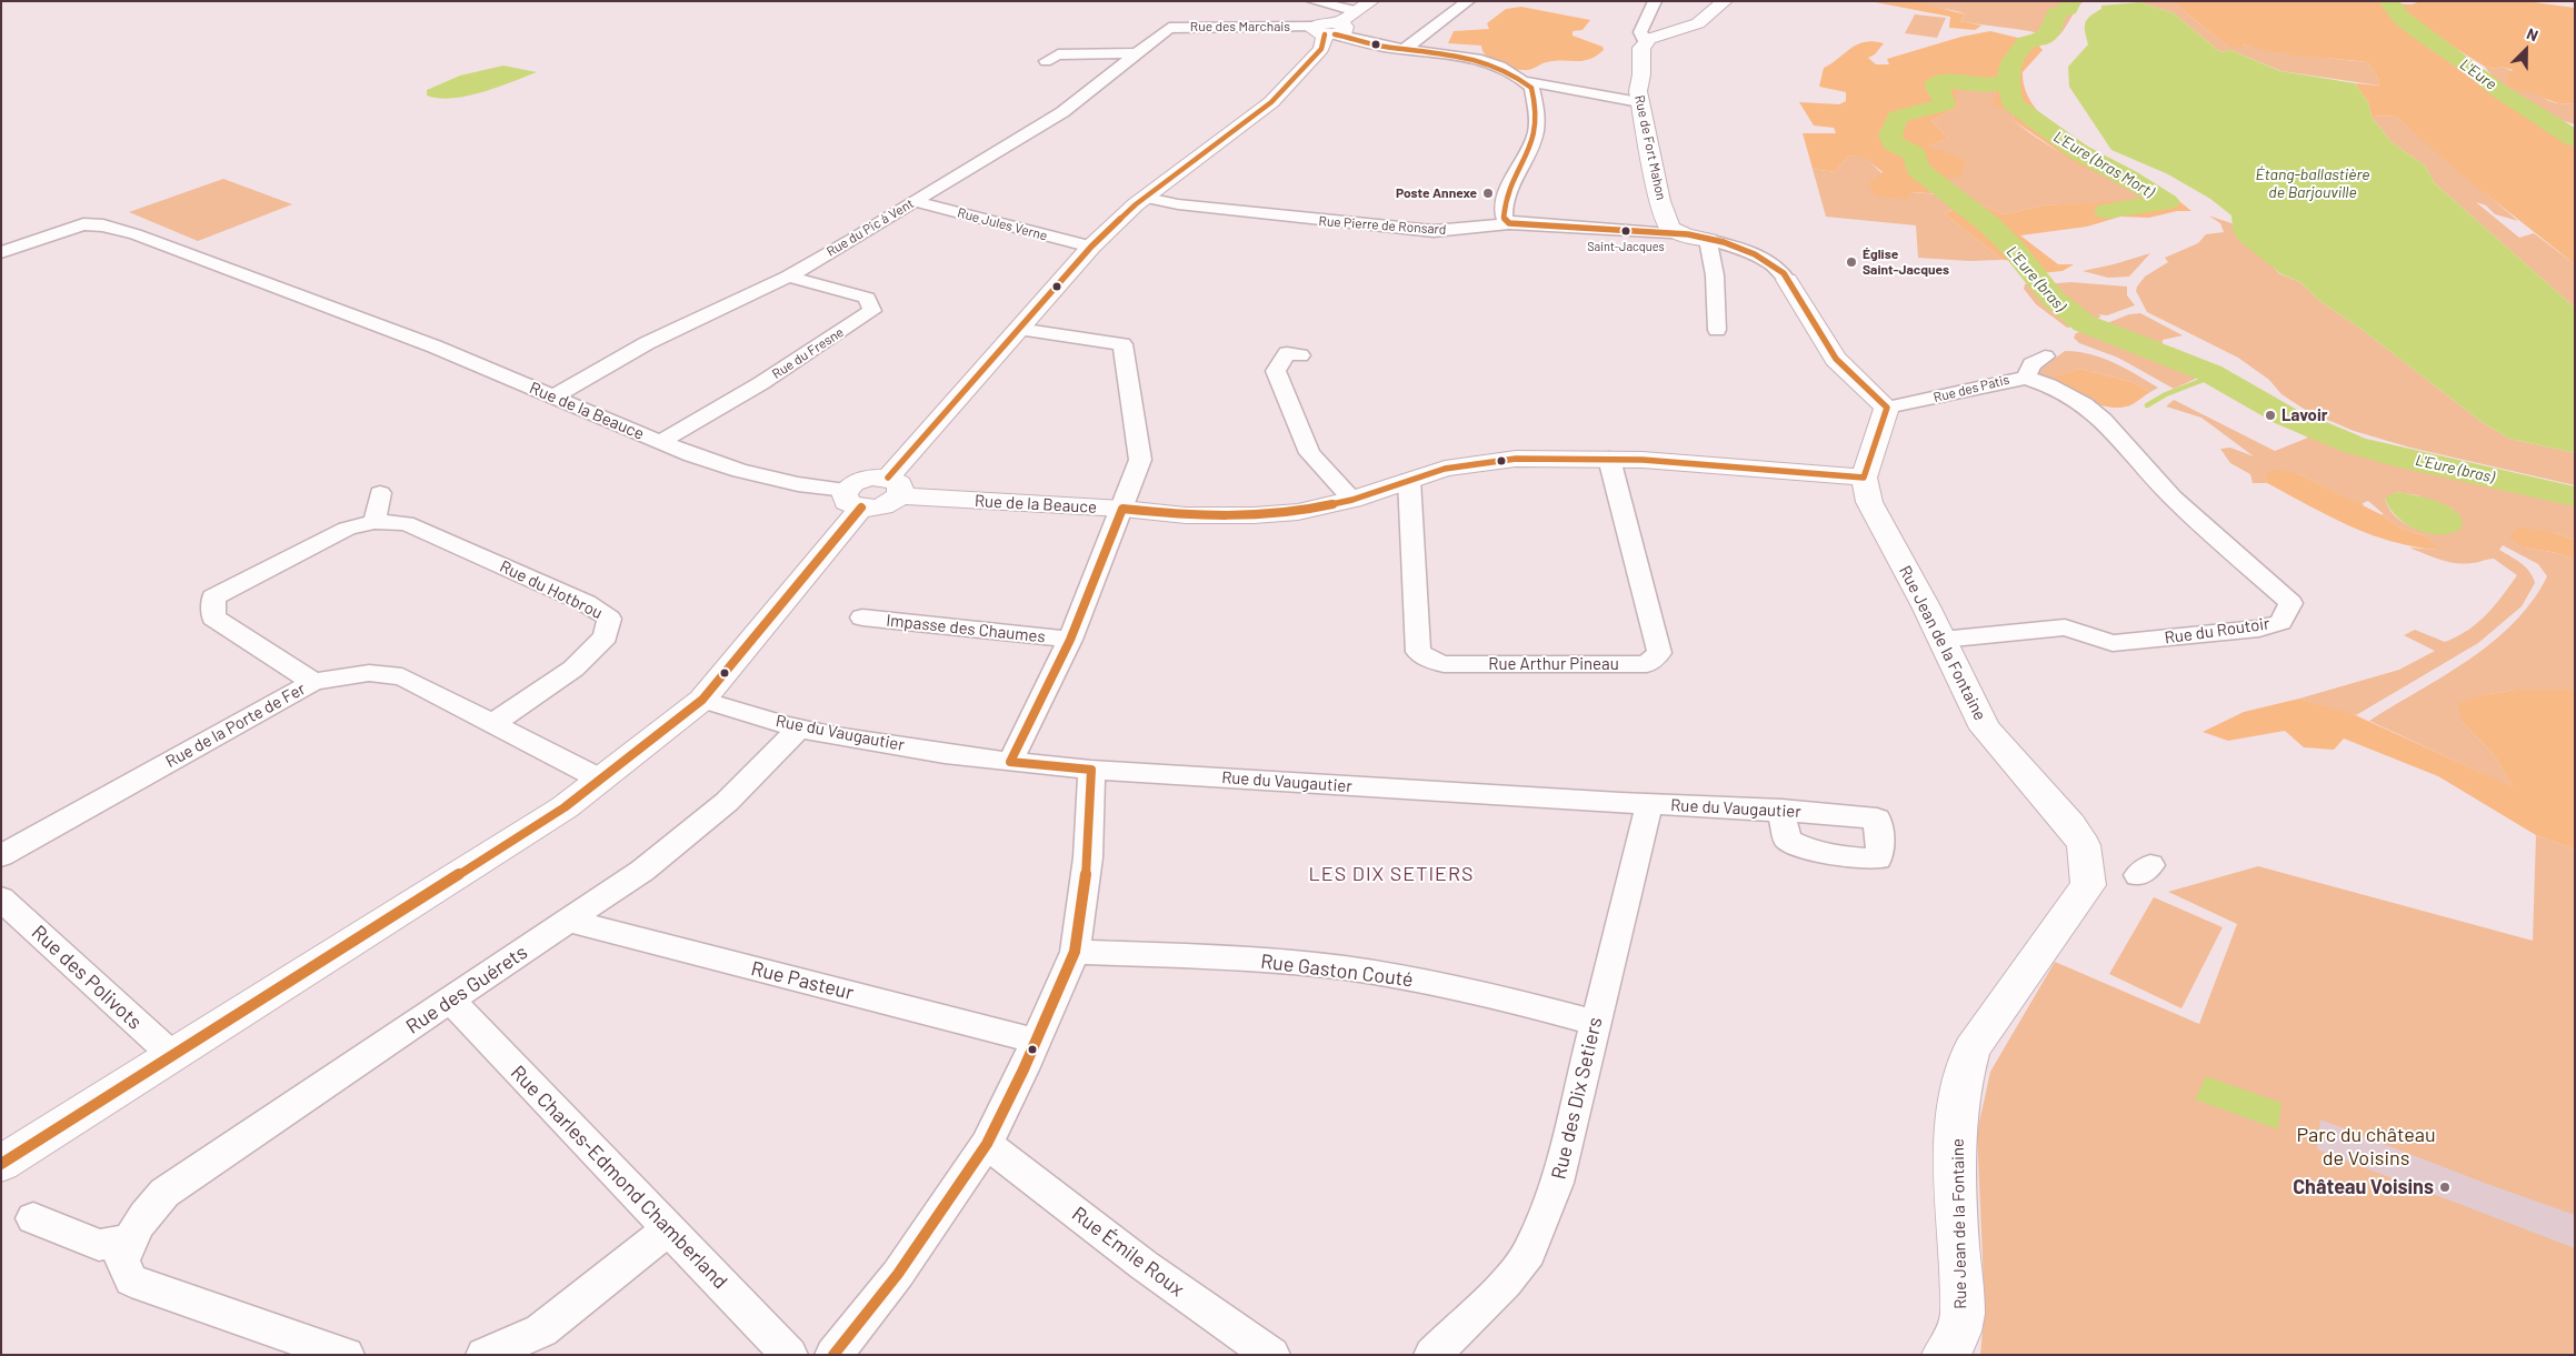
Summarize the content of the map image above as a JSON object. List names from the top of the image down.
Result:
{
  "streets": {
    "street": [
      "Rue des Marchais",
      "Rue de Fort Mahon",
      "Rue Jules Verne",
      "Rue Pierre de Ronsard",
      "Rue du Pic à Vent",
      "Rue du Fresne",
      "Rue des Patis",
      "Rue de la Beauce",
      "Rue du Hotbrou",
      "Impasse des Chaumes",
      "Rue du Routoir",
      "Rue Jean de la Fontaine",
      "Rue Arthur Pineau",
      "Rue de la Porte de Fer",
      "Rue du Vaugautier",
      "Rue Gaston Couté",
      "Rue des Polivots",
      "Rue Pasteur",
      "Rue des Guérets",
      "Rue des Dix Setiers",
      "Rue Charles-Edmond Chamberland",
      "Rue Émile Roux"
    ]
  },
  "crossings": [
    ["Rue des Marchais", "Rue de Fort Mahon"],
    ["Rue des Marchais", "Rue du Pic à Vent"],
    ["Rue de Fort Mahon", "Rue Pierre de Ronsard"],
    ["Rue Jules Verne", "Rue du Pic à Vent"],
    ["Rue du Pic à Vent", "Rue du Fresne"],
    ["Rue du Pic à Vent", "Rue de la Beauce"],
    ["Rue du Fresne", "Rue de la Beauce"],
    ["Rue des Patis", "Rue du Routoir"],
    ["Rue de la Beauce", "Rue Jean de la Fontaine"],
    ["Rue de la Beauce", "Rue Arthur Pineau"],
    ["Rue du Hotbrou", "Rue de la Porte de Fer"],
    ["Rue du Routoir", "Rue Jean de la Fontaine"],
    ["Rue du Vaugautier", "Rue des Guérets"],
    ["Rue du Vaugautier", "Rue des Dix Setiers"],
    ["Rue Gaston Couté", "Rue des Dix Setiers"],
    ["Rue Pasteur", "Rue des Guérets"],
    ["Rue des Guérets", "Rue Charles-Edmond Chamberland"]
  ],
  "districts": ["LES DIX SETIERS"],
  "water": [
    "L'Eure",
    "L'Eure (bras Mort)",
    "Étang-ballastière de Barjouville",
    "L'Eure (bras)"
  ],
  "parks": ["Parc du château de Voisins"],
  "places": [
    "Poste Annexe",
    "Saint-Jacques",
    "Église Saint-Jacques",
    "Lavoir",
    "Château Voisins"
  ],
  "north": "top right"
}
